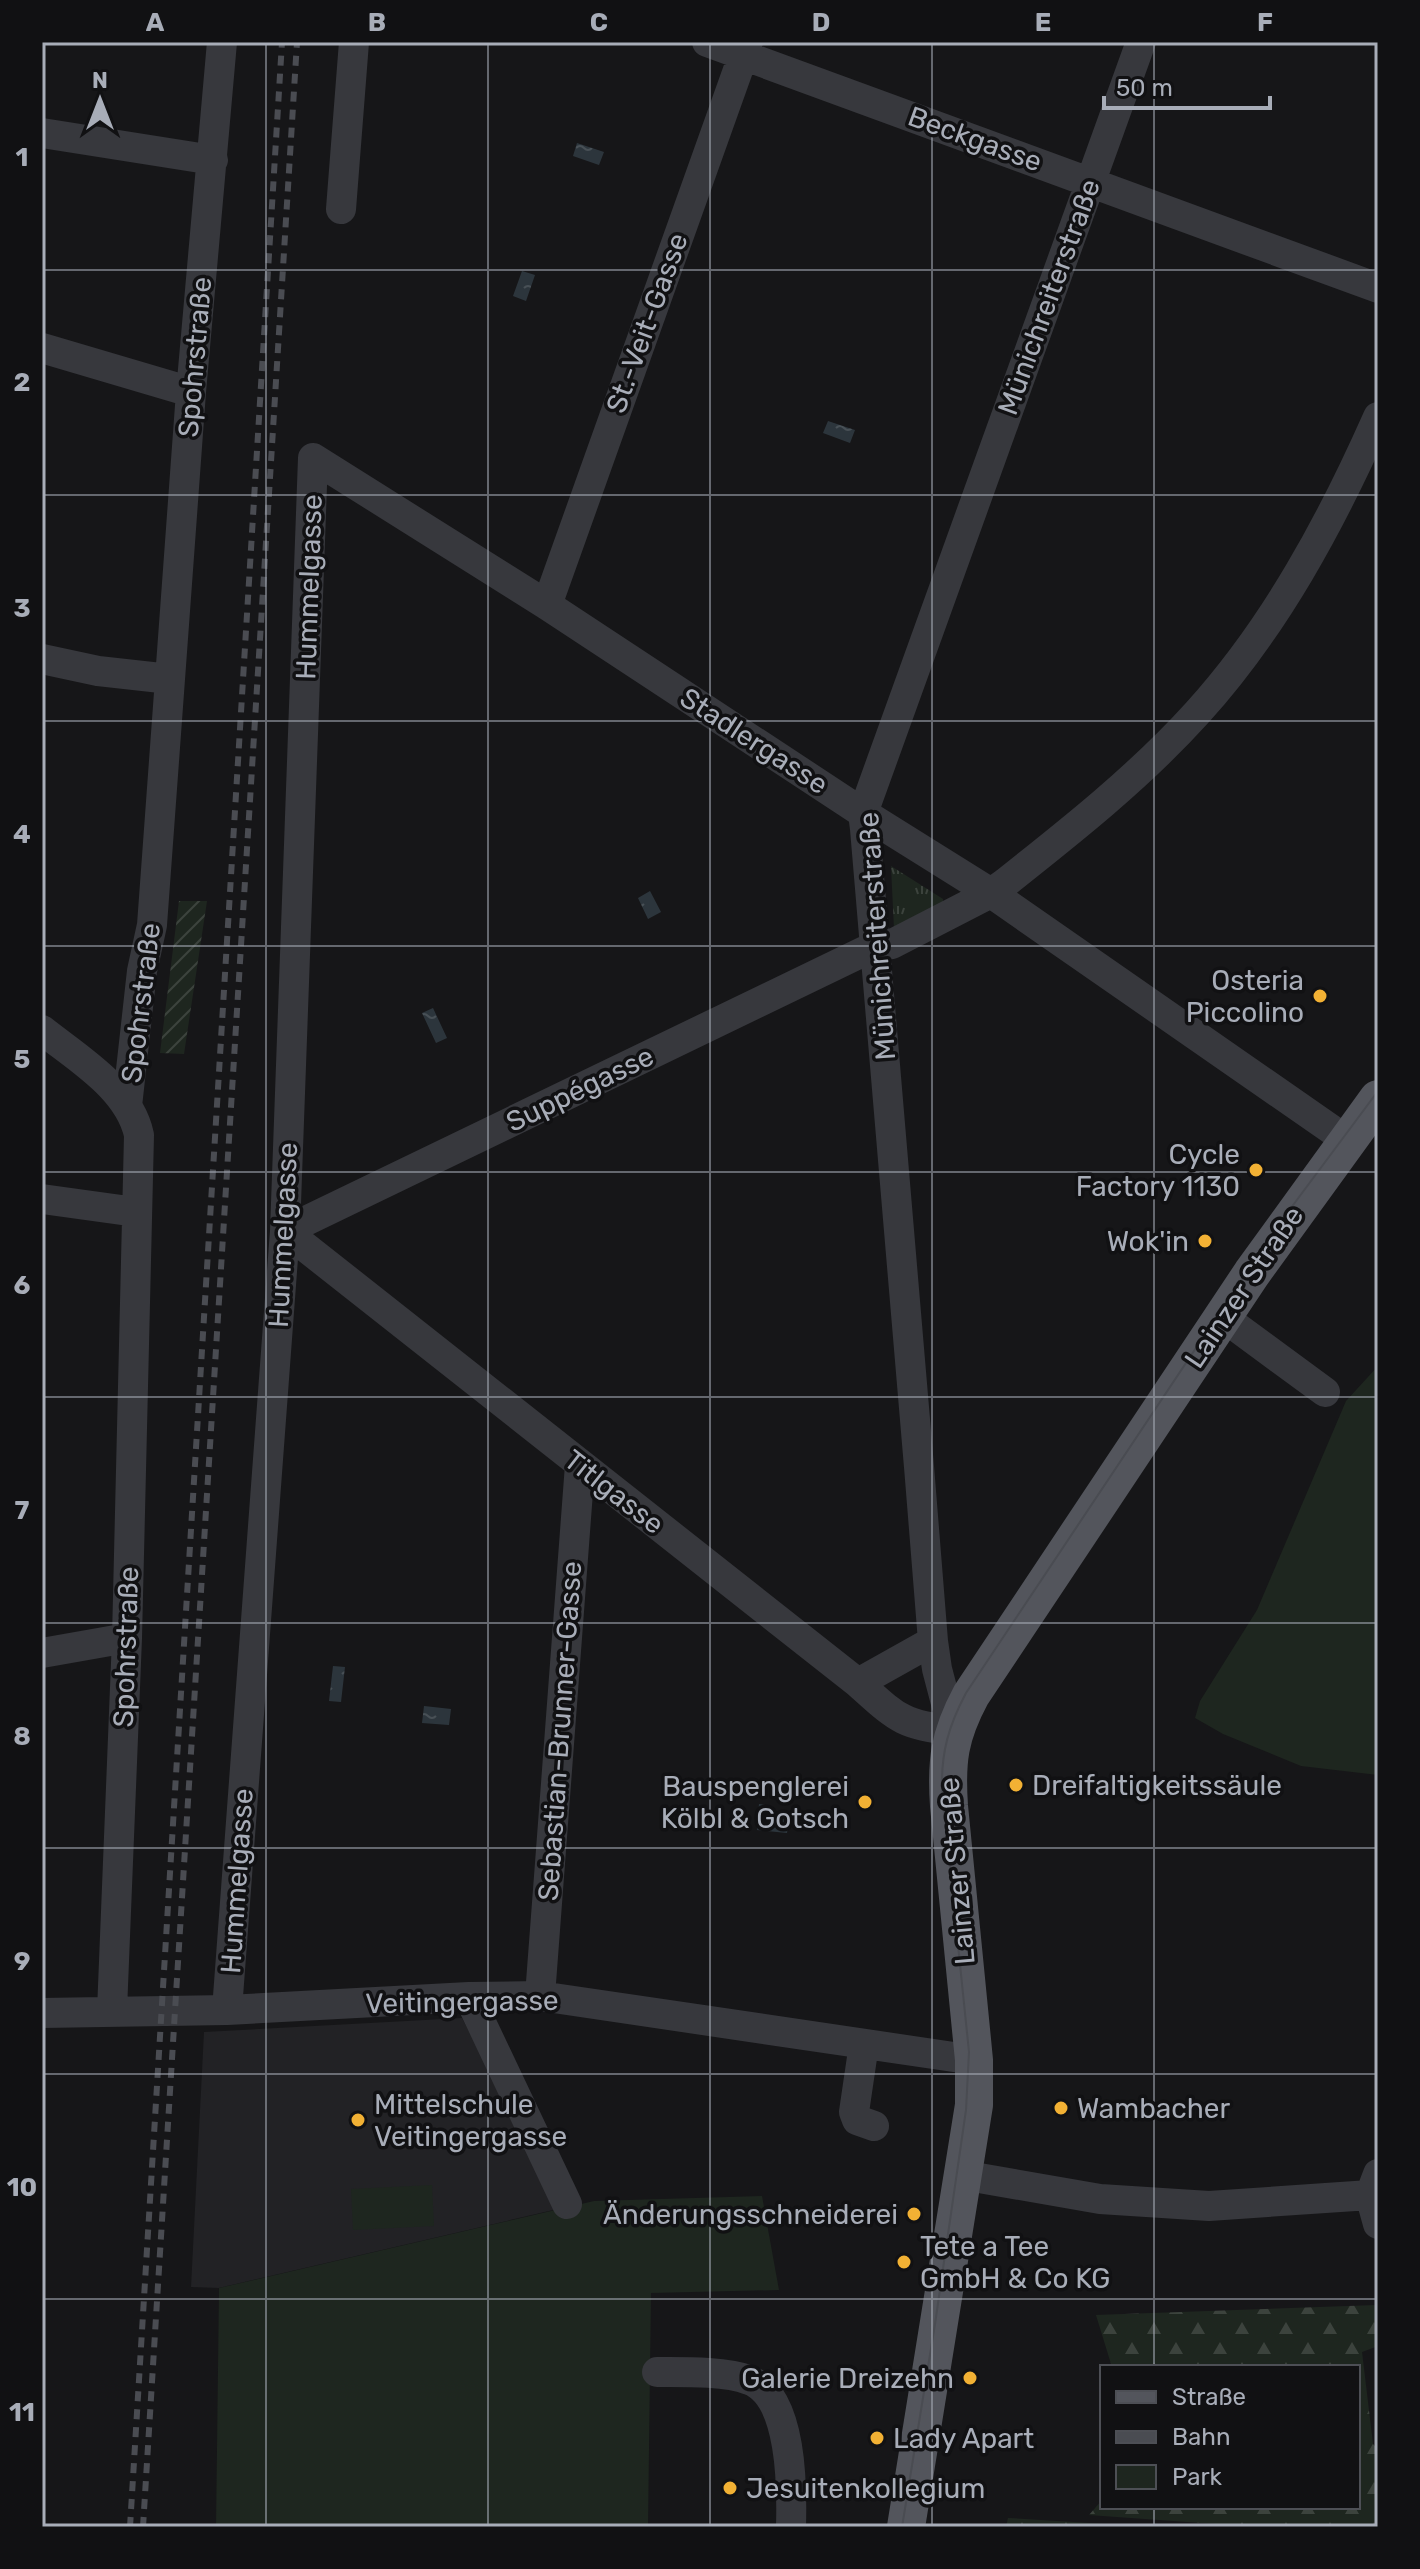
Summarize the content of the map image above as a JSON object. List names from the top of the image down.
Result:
{
  "streets": {
    "main road": ["Lainzer Straße"],
    "street": [
      "Beckgasse",
      "Münichreiterstraße",
      "St.-Veit-Gasse",
      "Spohrstraße",
      "Hummelgasse",
      "Stadlergasse",
      "Suppégasse",
      "Titlgasse",
      "Sebastian-Brunner-Gasse",
      "Veitingergasse"
    ]
  },
  "crossings": [
    ["Beckgasse", "Münichreiterstraße"],
    ["Beckgasse", "St.-Veit-Gasse"],
    ["Münichreiterstraße", "Stadlergasse"],
    ["Münichreiterstraße", "Suppégasse"],
    ["Münichreiterstraße", "Lainzer Straße"],
    ["Münichreiterstraße", "Titlgasse"],
    ["St.-Veit-Gasse", "Stadlergasse"],
    ["Spohrstraße", "Veitingergasse"],
    ["Hummelgasse", "Stadlergasse"],
    ["Hummelgasse", "Suppégasse"],
    ["Hummelgasse", "Titlgasse"],
    ["Hummelgasse", "Veitingergasse"],
    ["Stadlergasse", "Suppégasse"],
    ["Stadlergasse", "Lainzer Straße"],
    ["Suppégasse", "Titlgasse"],
    ["Lainzer Straße", "Titlgasse"],
    ["Lainzer Straße", "Veitingergasse"],
    ["Titlgasse", "Sebastian-Brunner-Gasse"],
    ["Sebastian-Brunner-Gasse", "Veitingergasse"]
  ],
  "places": [
    "Osteria Piccolino",
    "Cycle Factory 1130",
    "Wok'in",
    "Dreifaltigkeitssäule",
    "Bauspenglerei Kölbl & Gotsch",
    "Wambacher",
    "Mittelschule Veitingergasse",
    "Änderungsschneiderei",
    "Tete a Tee GmbH & Co KG",
    "Galerie Dreizehn",
    "Lady Apart",
    "Jesuitenkollegium"
  ],
  "legend": ["Straße", "Bahn", "Park"],
  "scale_bar": "50 m",
  "north": "top",
  "grid": {
    "columns": [
      "A",
      "B",
      "C",
      "D",
      "E",
      "F"
    ],
    "rows": [
      "1",
      "2",
      "3",
      "4",
      "5",
      "6",
      "7",
      "8",
      "9",
      "10",
      "11"
    ]
  }
}
